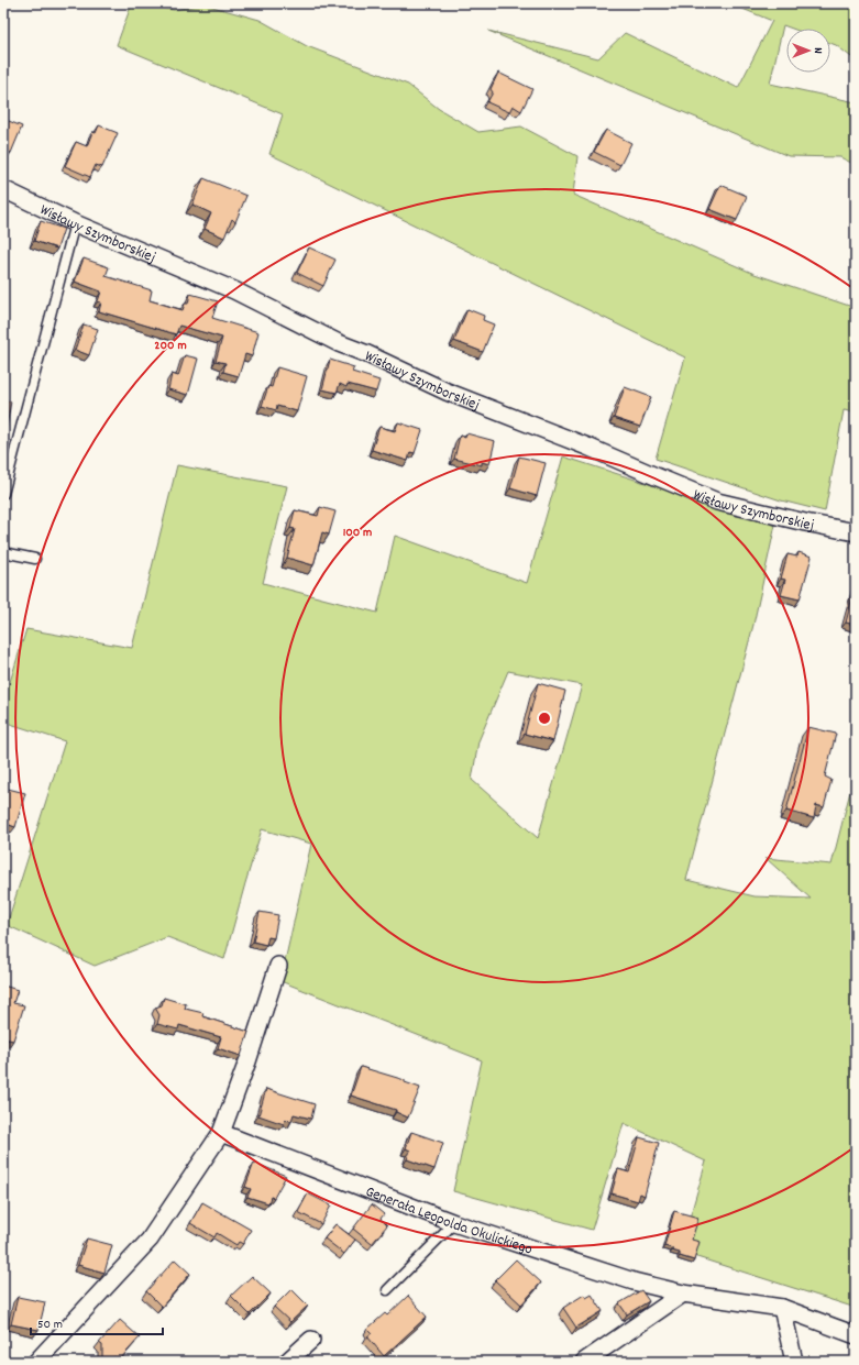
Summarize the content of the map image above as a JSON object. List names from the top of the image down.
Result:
{
  "streets": {
    "street": ["Wisławy Szymborskiej", "Generała Leopolda Okulickiego"]
  },
  "scale_bar": "50 m",
  "north": "right",
  "rings": ["200 m", "100 m"]
}
